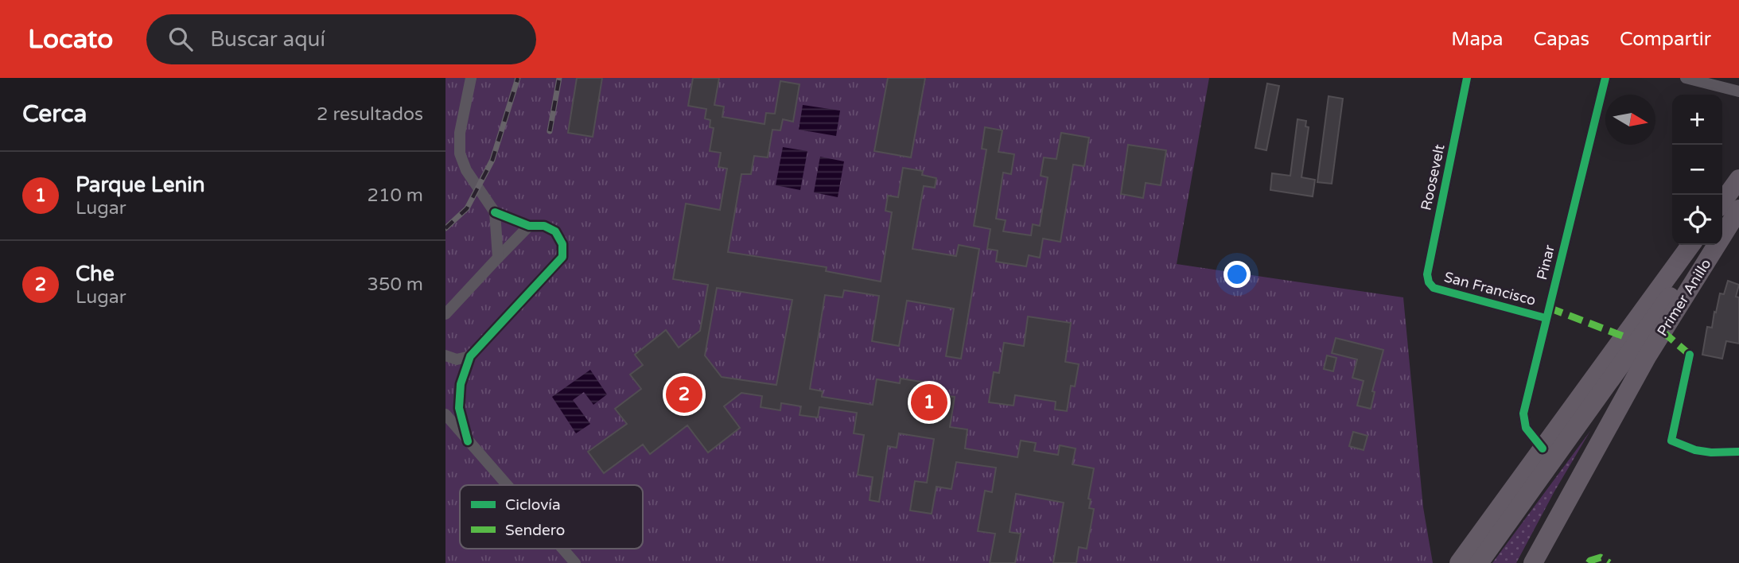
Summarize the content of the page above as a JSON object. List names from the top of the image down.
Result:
{
  "streets": {
    "highway": ["Primer Anillo"],
    "street": ["Roosevelt", "Pinar", "San Francisco"]
  },
  "crossings": [
    ["Roosevelt", "San Francisco"],
    ["Pinar", "San Francisco"]
  ],
  "legend": ["Ciclovía", "Sendero"],
  "north": "right",
  "page": {
    "header": "Locato",
    "search": "Buscar aquí",
    "nav": ["Mapa", "Capas", "Compartir"],
    "heading": ["Cerca", "2 resultados"],
    "map_buttons": ["+", "−"],
    "list": [
      {
        "mark": "1",
        "name": "Parque Lenin",
        "note": "Lugar",
        "value": "210 m"
      },
      {
        "mark": "2",
        "name": "Che",
        "note": "Lugar",
        "value": "350 m"
      }
    ],
    "pins": ["2", "1"]
  }
}
